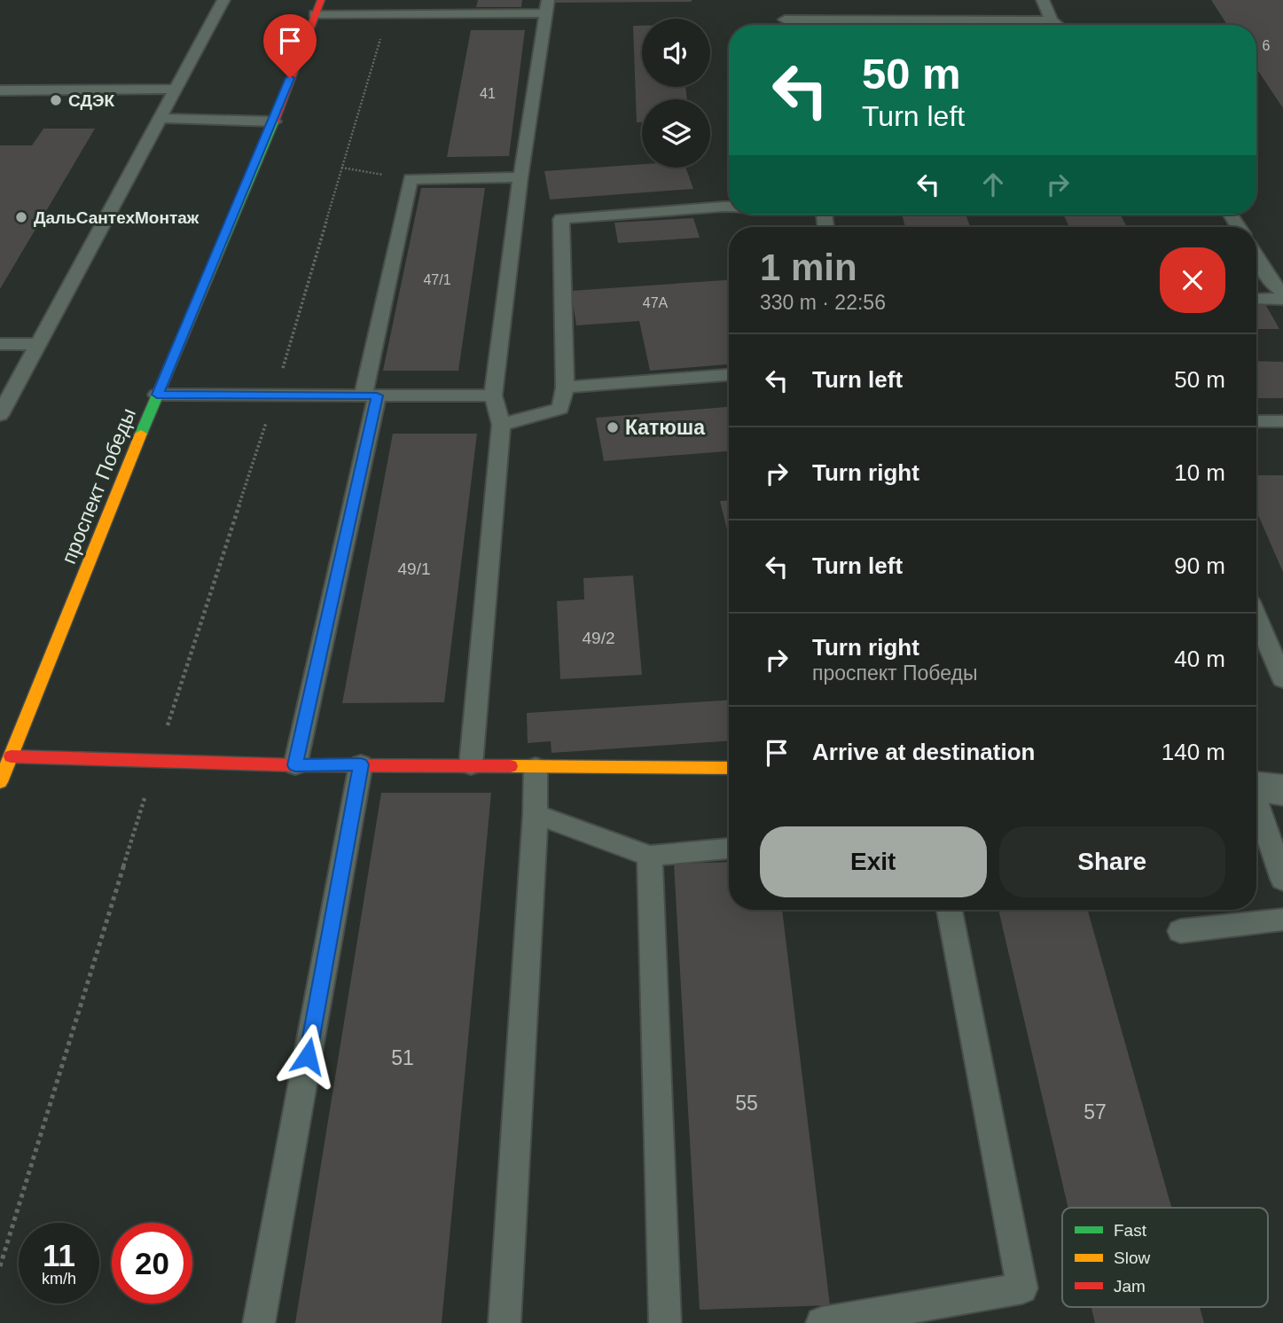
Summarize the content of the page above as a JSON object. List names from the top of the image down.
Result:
{
  "streets": {
    "main road": ["проспект Победы"]
  },
  "places": ["СДЭК", "ДальСантехМонтаж", "Катюша"],
  "house_numbers": [
    "6",
    "41",
    "47/1",
    "47А",
    "49/1",
    "49/2",
    "51",
    "55",
    "57"
  ],
  "legend": ["Fast", "Slow", "Jam"],
  "page": {
    "turn": ["50 m", "Turn left"],
    "heading": ["1 min", "330 m · 22:56"],
    "list": [
      {
        "name": "Turn left",
        "value": "50 m"
      },
      {
        "name": "Turn right",
        "value": "10 m"
      },
      {
        "name": "Turn left",
        "value": "90 m"
      },
      {
        "name": "Turn right",
        "note": "проспект Победы",
        "value": "40 m"
      },
      {
        "name": "Arrive at destination",
        "value": "140 m"
      }
    ],
    "buttons": ["Exit", "Share"],
    "speed": "11 km/h",
    "limit": "20"
  }
}
